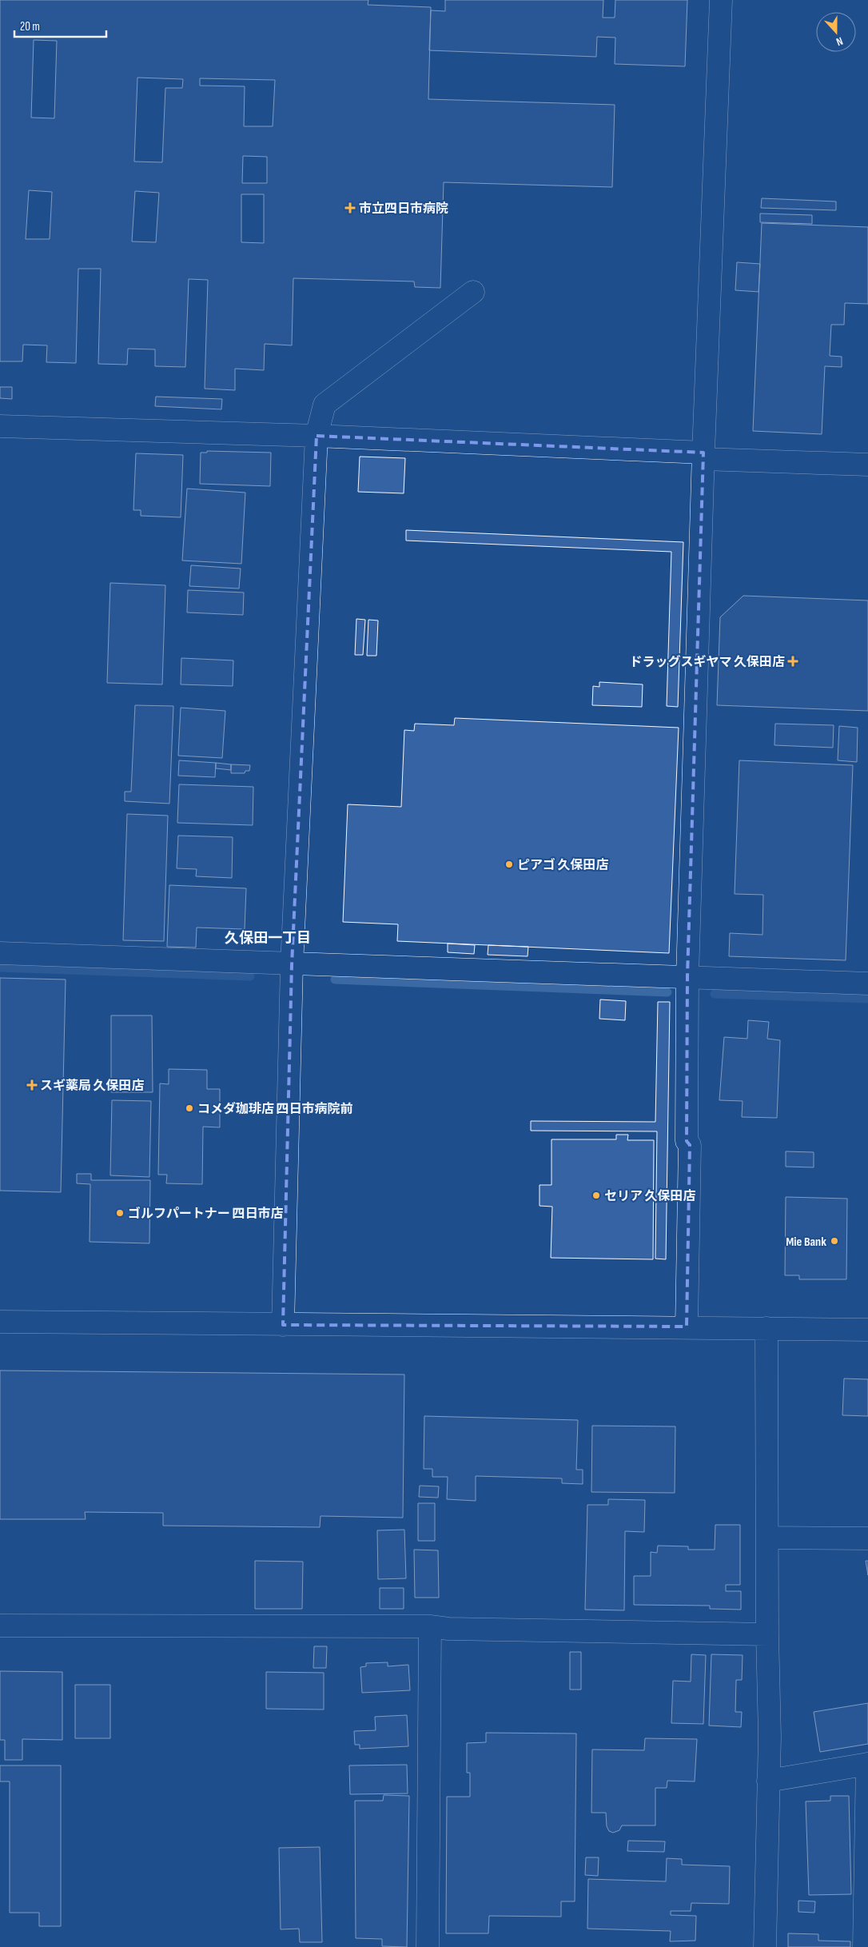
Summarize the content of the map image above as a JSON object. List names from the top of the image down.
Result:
{
  "districts": ["久保田一丁目"],
  "places": {
    "health": ["市立四日市病院", "ドラッグスギヤマ 久保田店", "スギ薬局 久保田店"],
    "other": [
      "ピアゴ 久保田店",
      "コメダ珈琲店 四日市病院前",
      "セリア 久保田店",
      "ゴルフパートナー 四日市店",
      "Mie Bank"
    ]
  },
  "scale_bar": "20 m",
  "north": "bottom"
}
